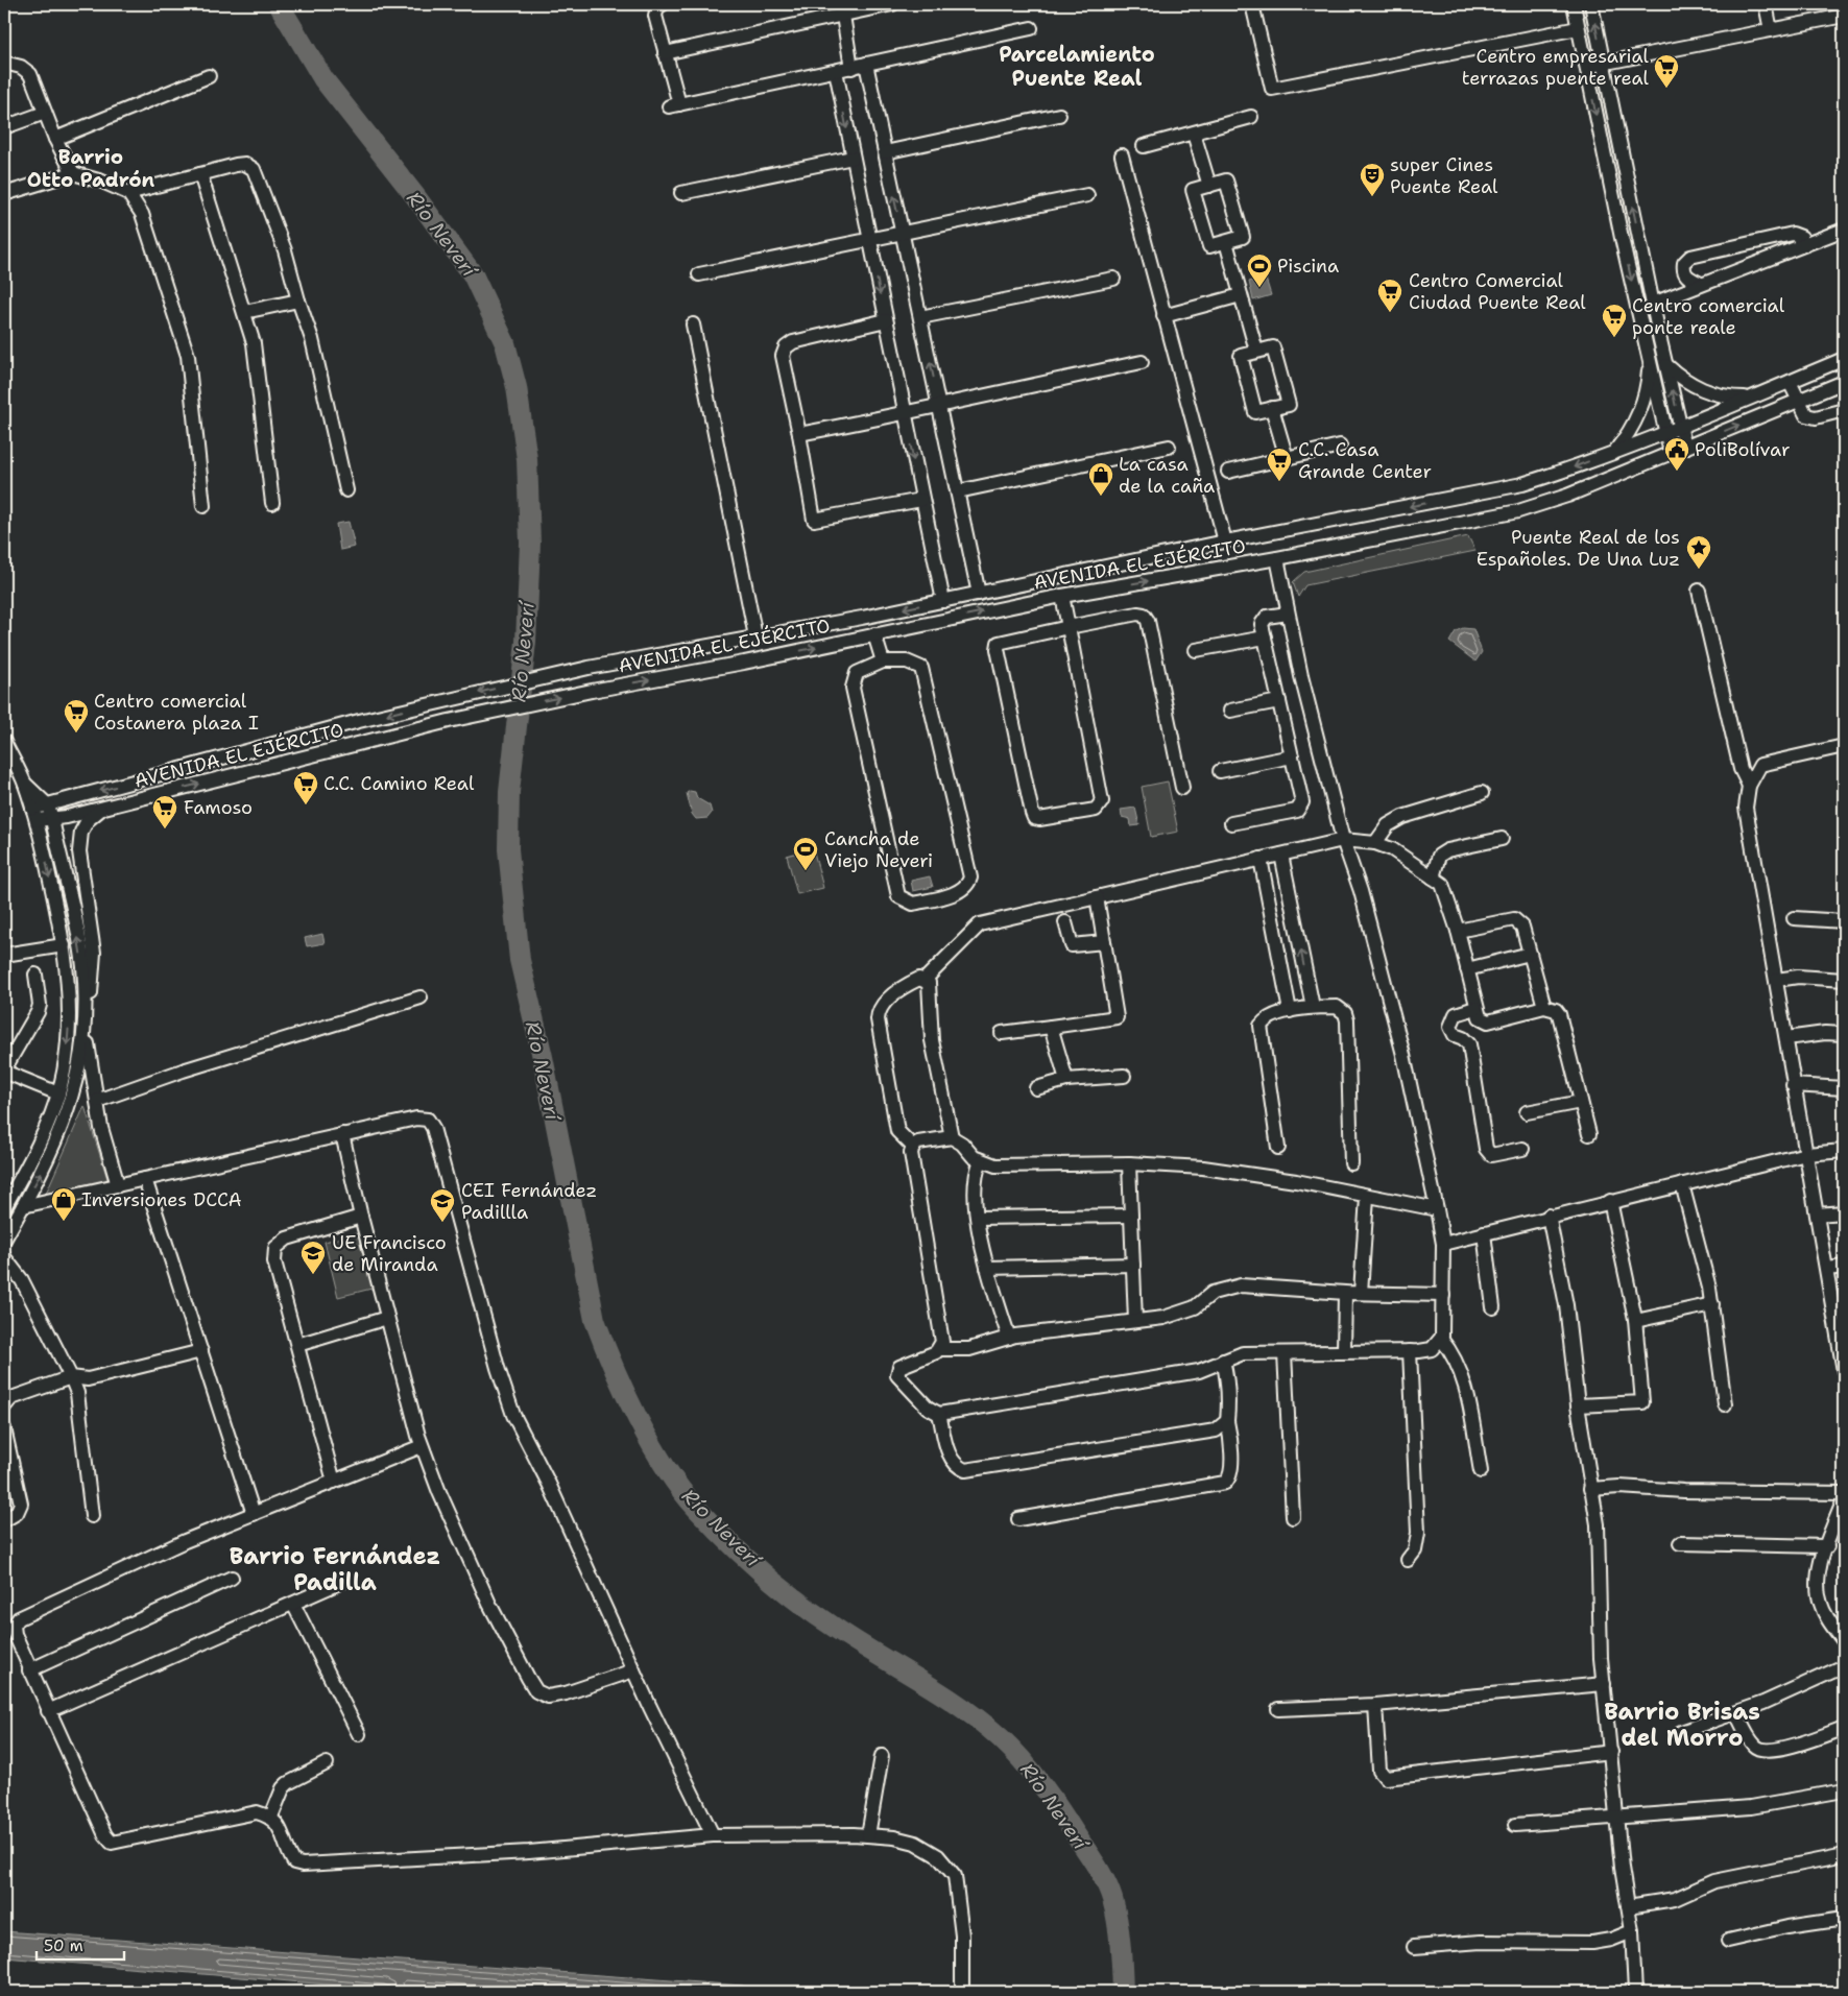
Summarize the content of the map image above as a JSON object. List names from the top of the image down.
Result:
{
  "streets": {
    "street": ["AVENIDA EL EJÉRCITO"]
  },
  "districts": [
    "Parcelamiento Puente Real",
    "Barrio Otto Padrón",
    "Barrio Fernández Padilla",
    "Barrio Brisas del Morro"
  ],
  "water": ["Río Neverí"],
  "places": {
    "supermarket": [
      "Centro empresarial terrazas puente real",
      "Centro Comercial Ciudad Puente Real",
      "Centro comercial ponte reale",
      "C.C. Casa Grande Center",
      "Centro comercial Costanera plaza I",
      "C.C. Camino Real",
      "Famoso"
    ],
    "theatre": ["super Cines Puente Real"],
    "sports": ["Piscina", "Cancha de Viejo Neveri"],
    "public building": ["PoliBolívar"],
    "shop": ["La casa de la caña", "Inversiones DCCA"],
    "place": ["Puente Real de los Españoles. De Una Luz"],
    "school or university": ["CEI Fernández Padillla", "UE Francisco de Miranda"]
  },
  "scale_bar": "50 m"
}
